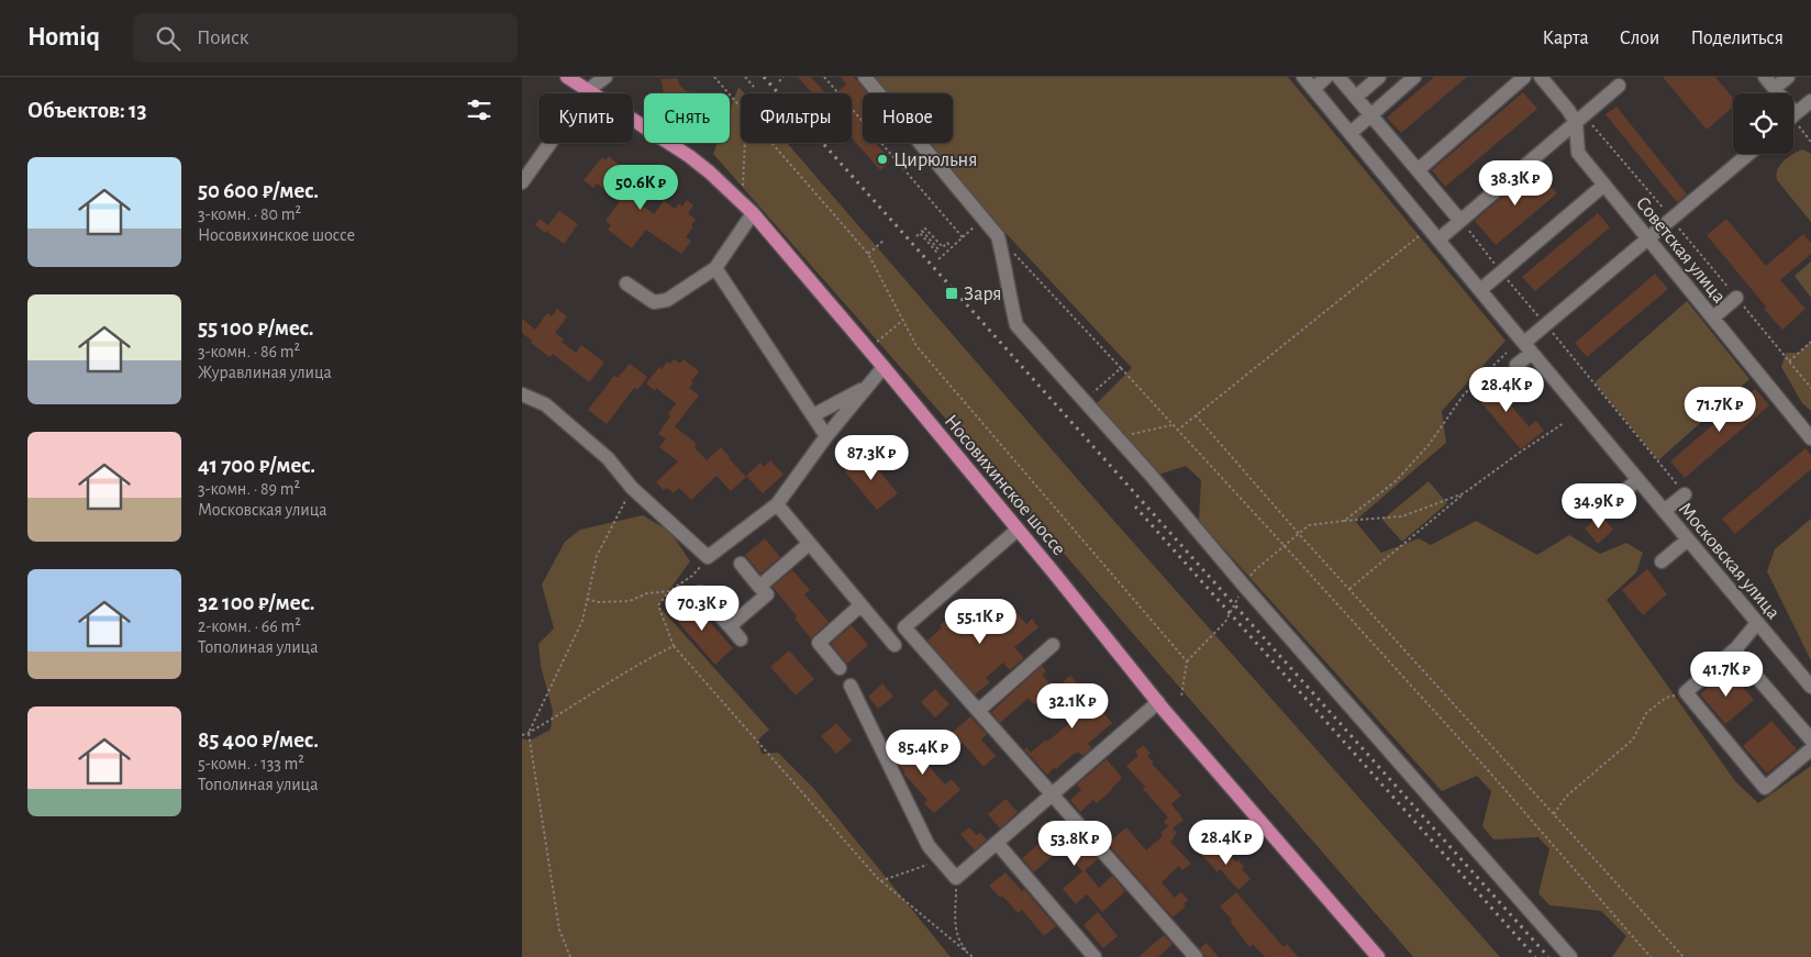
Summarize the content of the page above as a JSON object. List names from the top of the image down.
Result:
{
  "streets": {
    "main road": ["Носовихинское шоссе"],
    "street": ["Советская улица", "Московская улица"]
  },
  "places": {
    "other": ["Цирюльня"],
    "transit": ["Заря"]
  },
  "page": {
    "header": "Homiq",
    "search": "Поиск",
    "nav": ["Карта", "Слои", "Поделиться"],
    "heading": "Объектов: 13",
    "chip": [
      "Купить",
      "Снять",
      "Фильтры",
      "Новое"
    ],
    "list": [
      {
        "name": "50 600 ₽/мес.",
        "note": "3-комн. · 80 m² · Носовихинское шоссе"
      },
      {
        "name": "55 100 ₽/мес.",
        "note": "3-комн. · 86 m² · Журавлиная улица"
      },
      {
        "name": "41 700 ₽/мес.",
        "note": "3-комн. · 89 m² · Московская улица"
      },
      {
        "name": "32 100 ₽/мес.",
        "note": "2-комн. · 66 m² · Тополиная улица"
      },
      {
        "name": "85 400 ₽/мес.",
        "note": "5-комн. · 133 m² · Тополиная улица"
      }
    ],
    "price": [
      "38.3K ₽",
      "50.6K ₽",
      "28.4K ₽",
      "71.7K ₽",
      "87.3K ₽",
      "34.9K ₽",
      "70.3K ₽",
      "55.1K ₽",
      "41.7K ₽",
      "32.1K ₽",
      "85.4K ₽",
      "28.4K ₽",
      "53.8K ₽"
    ]
  }
}
